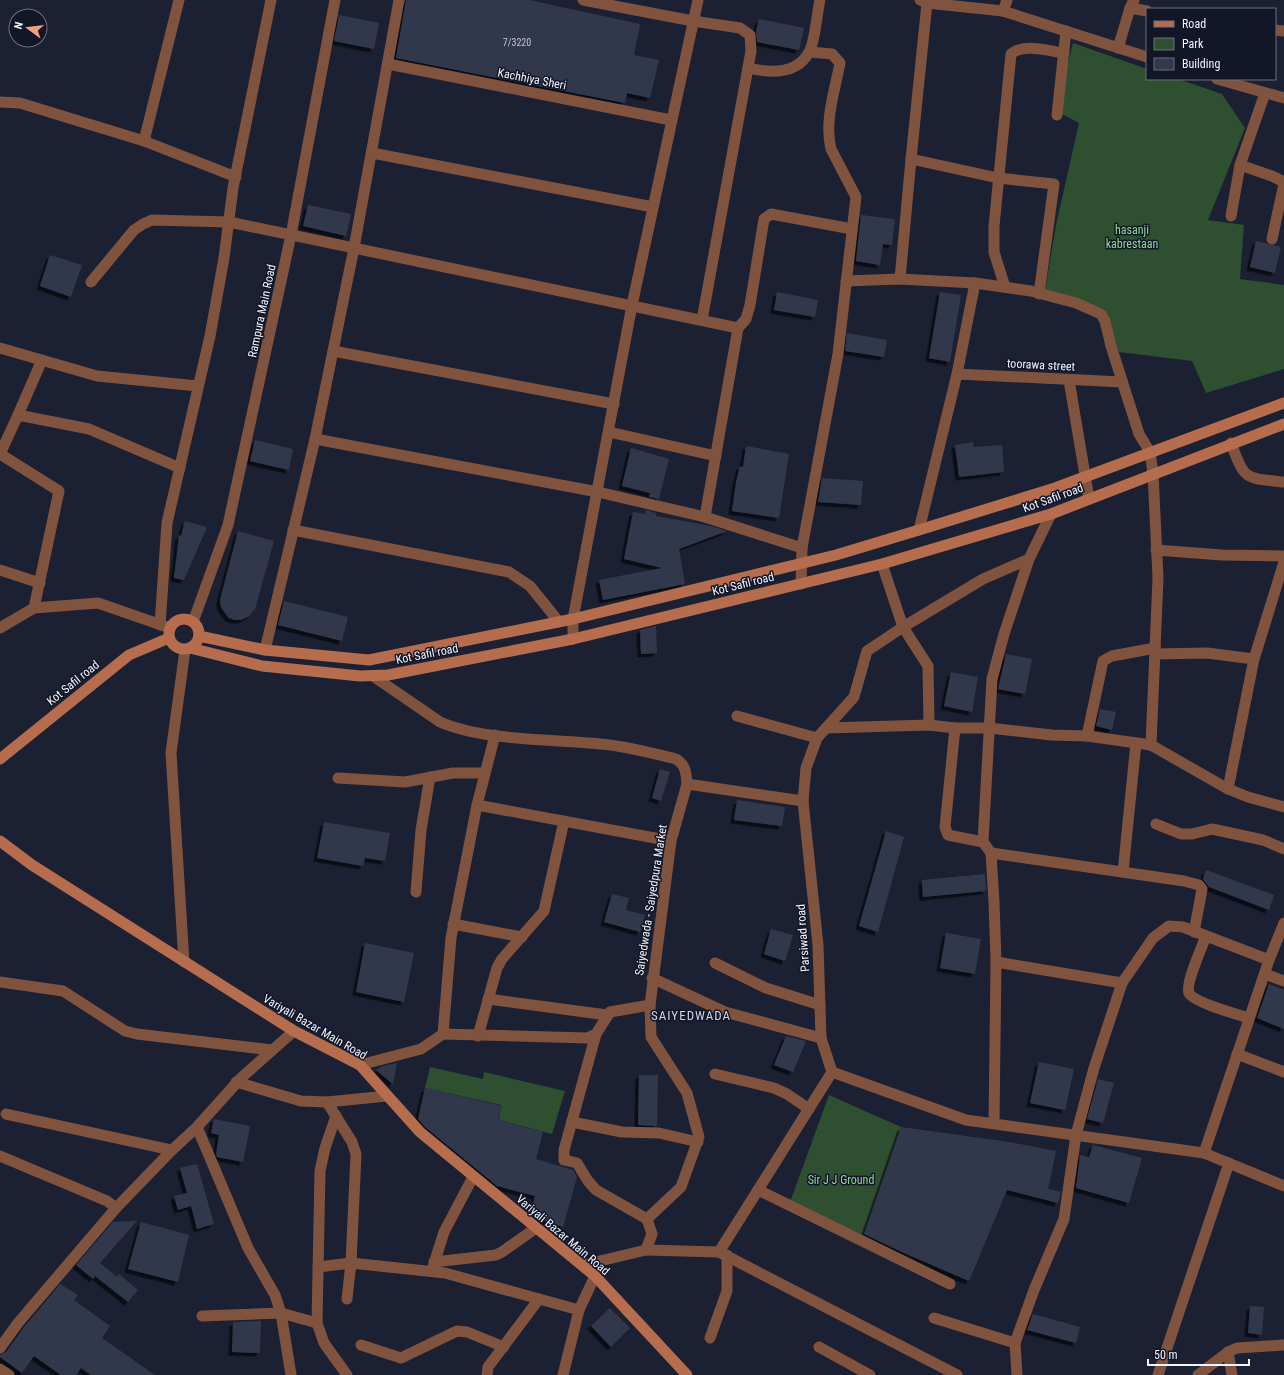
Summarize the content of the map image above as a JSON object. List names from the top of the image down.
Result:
{
  "streets": {
    "main road": ["Kot Safil road", "Variyali Bazar Main Road"],
    "street": [
      "Kachhiya Sheri",
      "Rampura Main Road",
      "toorawa street",
      "Saiyedwada - Saiyedpura Market",
      "Parsiwad road"
    ]
  },
  "crossings": [
    ["Rampura Main Road", "Kot Safil road"]
  ],
  "districts": ["SAIYEDWADA"],
  "parks": ["hasanji kabrestaan", "Sir J J Ground"],
  "house_numbers": ["7/3220"],
  "legend": ["Road", "Park", "Building"],
  "scale_bar": "50 m",
  "north": "left"
}
